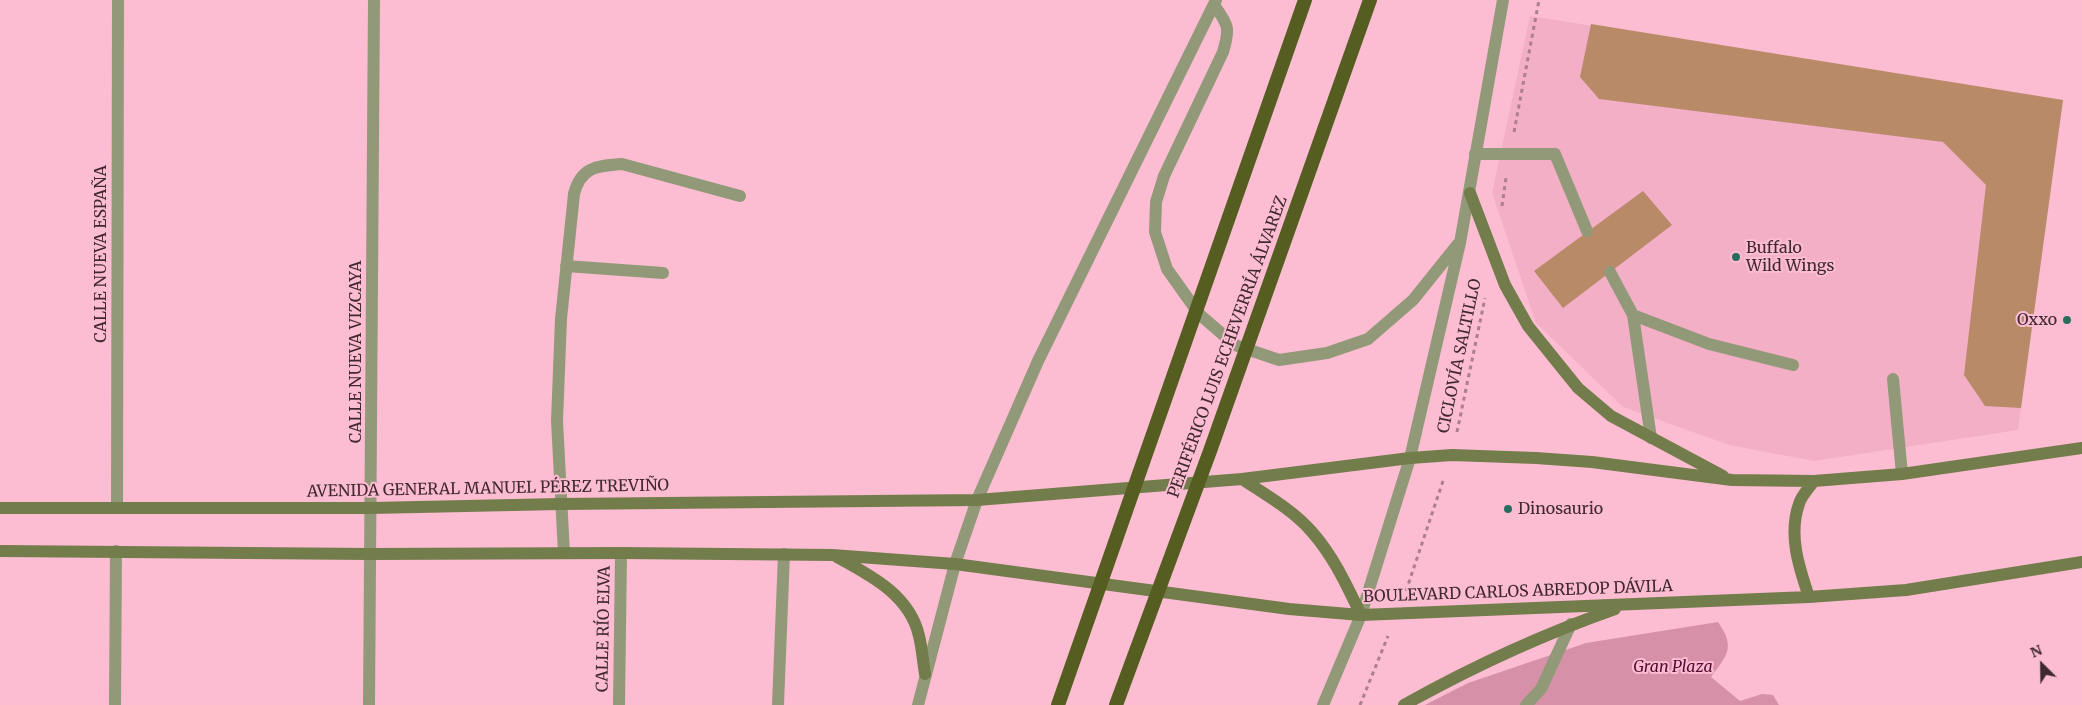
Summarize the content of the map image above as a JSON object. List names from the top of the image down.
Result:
{
  "streets": {
    "highway": ["PERIFÉRICO LUIS ECHEVERRÍA ÁLVAREZ"],
    "main road": ["AVENIDA GENERAL MANUEL PÉREZ TREVIÑO", "BOULEVARD CARLOS ABREDOP DÁVILA"],
    "street": ["CALLE NUEVA ESPAÑA", "CALLE NUEVA VIZCAYA", "CALLE RÍO ELVA"],
    "path": ["CICLOVÍA SALTILLO"]
  },
  "crossings": [
    ["CALLE NUEVA ESPAÑA", "AVENIDA GENERAL MANUEL PÉREZ TREVIÑO"],
    ["CALLE NUEVA VIZCAYA", "AVENIDA GENERAL MANUEL PÉREZ TREVIÑO"],
    ["CICLOVÍA SALTILLO", "BOULEVARD CARLOS ABREDOP DÁVILA"]
  ],
  "parks": ["Gran Plaza"],
  "places": ["Buffalo Wild Wings", "Oxxo", "Dinosaurio"],
  "north": "top left"
}
